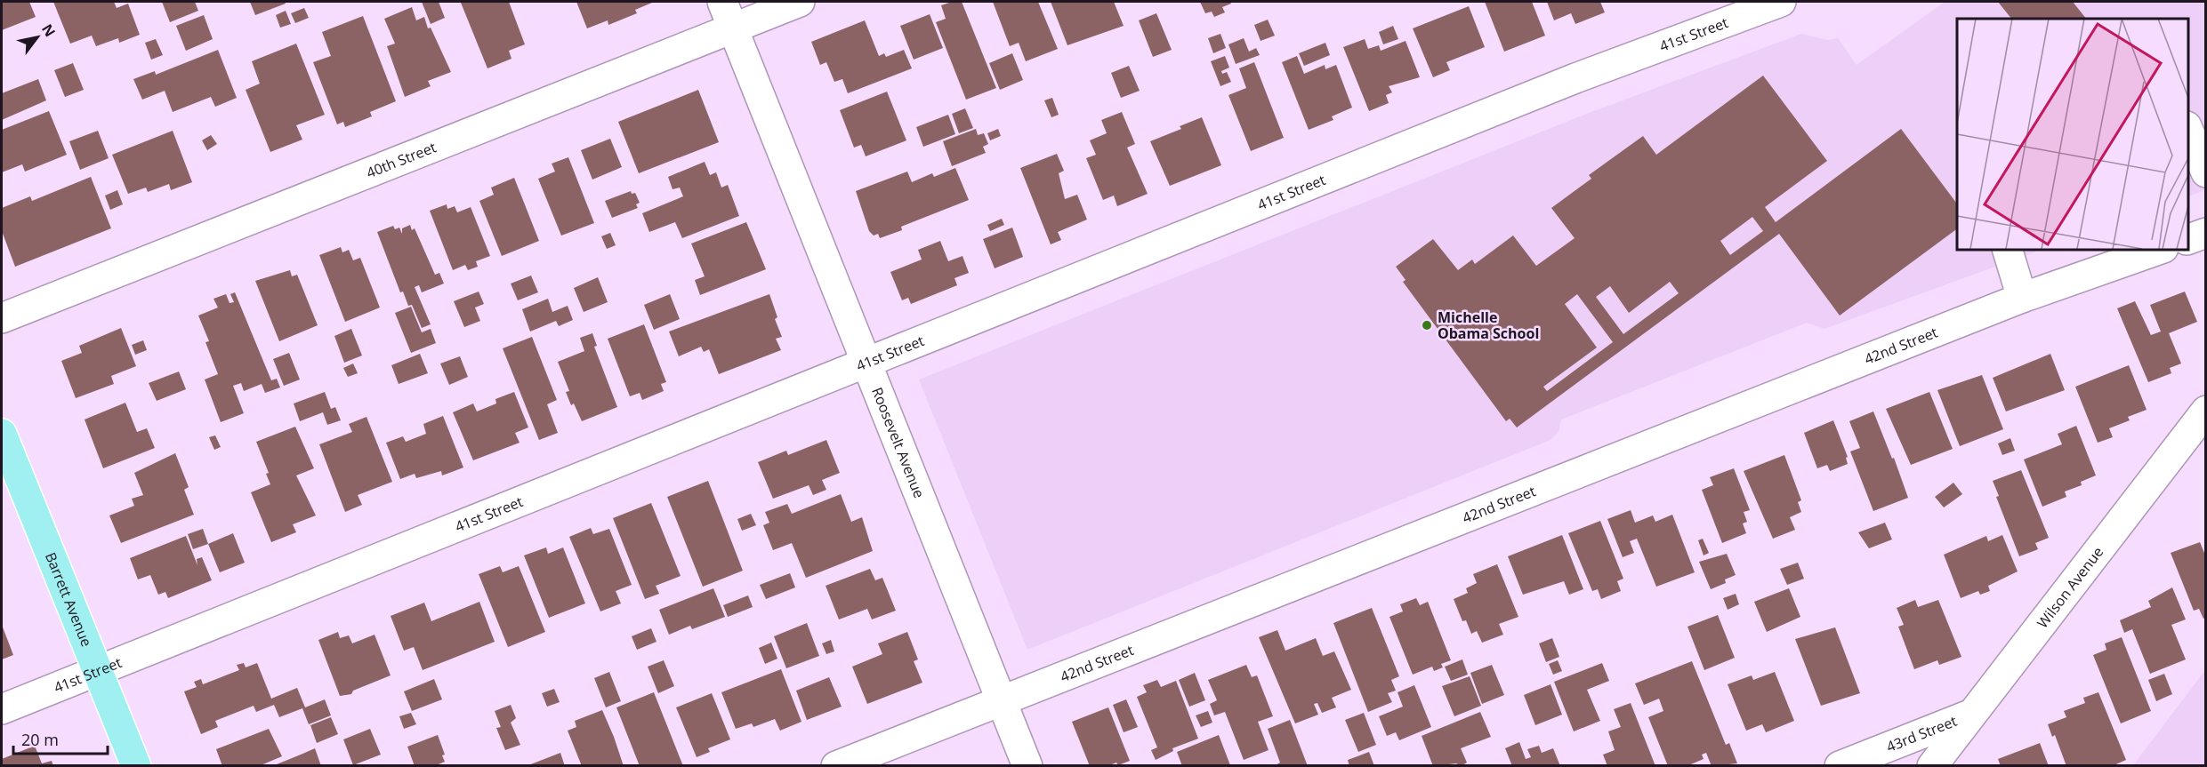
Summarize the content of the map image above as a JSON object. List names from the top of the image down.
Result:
{
  "streets": {
    "main road": ["Barrett Avenue"],
    "street": [
      "41st Street",
      "40th Street",
      "42nd Street",
      "Roosevelt Avenue",
      "Wilson Avenue",
      "43rd Street"
    ]
  },
  "crossings": [
    ["41st Street", "Roosevelt Avenue"],
    ["41st Street", "Barrett Avenue"],
    ["40th Street", "Roosevelt Avenue"],
    ["42nd Street", "Roosevelt Avenue"],
    ["Wilson Avenue", "43rd Street"]
  ],
  "places": ["Michelle Obama School"],
  "scale_bar": "20 m",
  "north": "top right"
}
